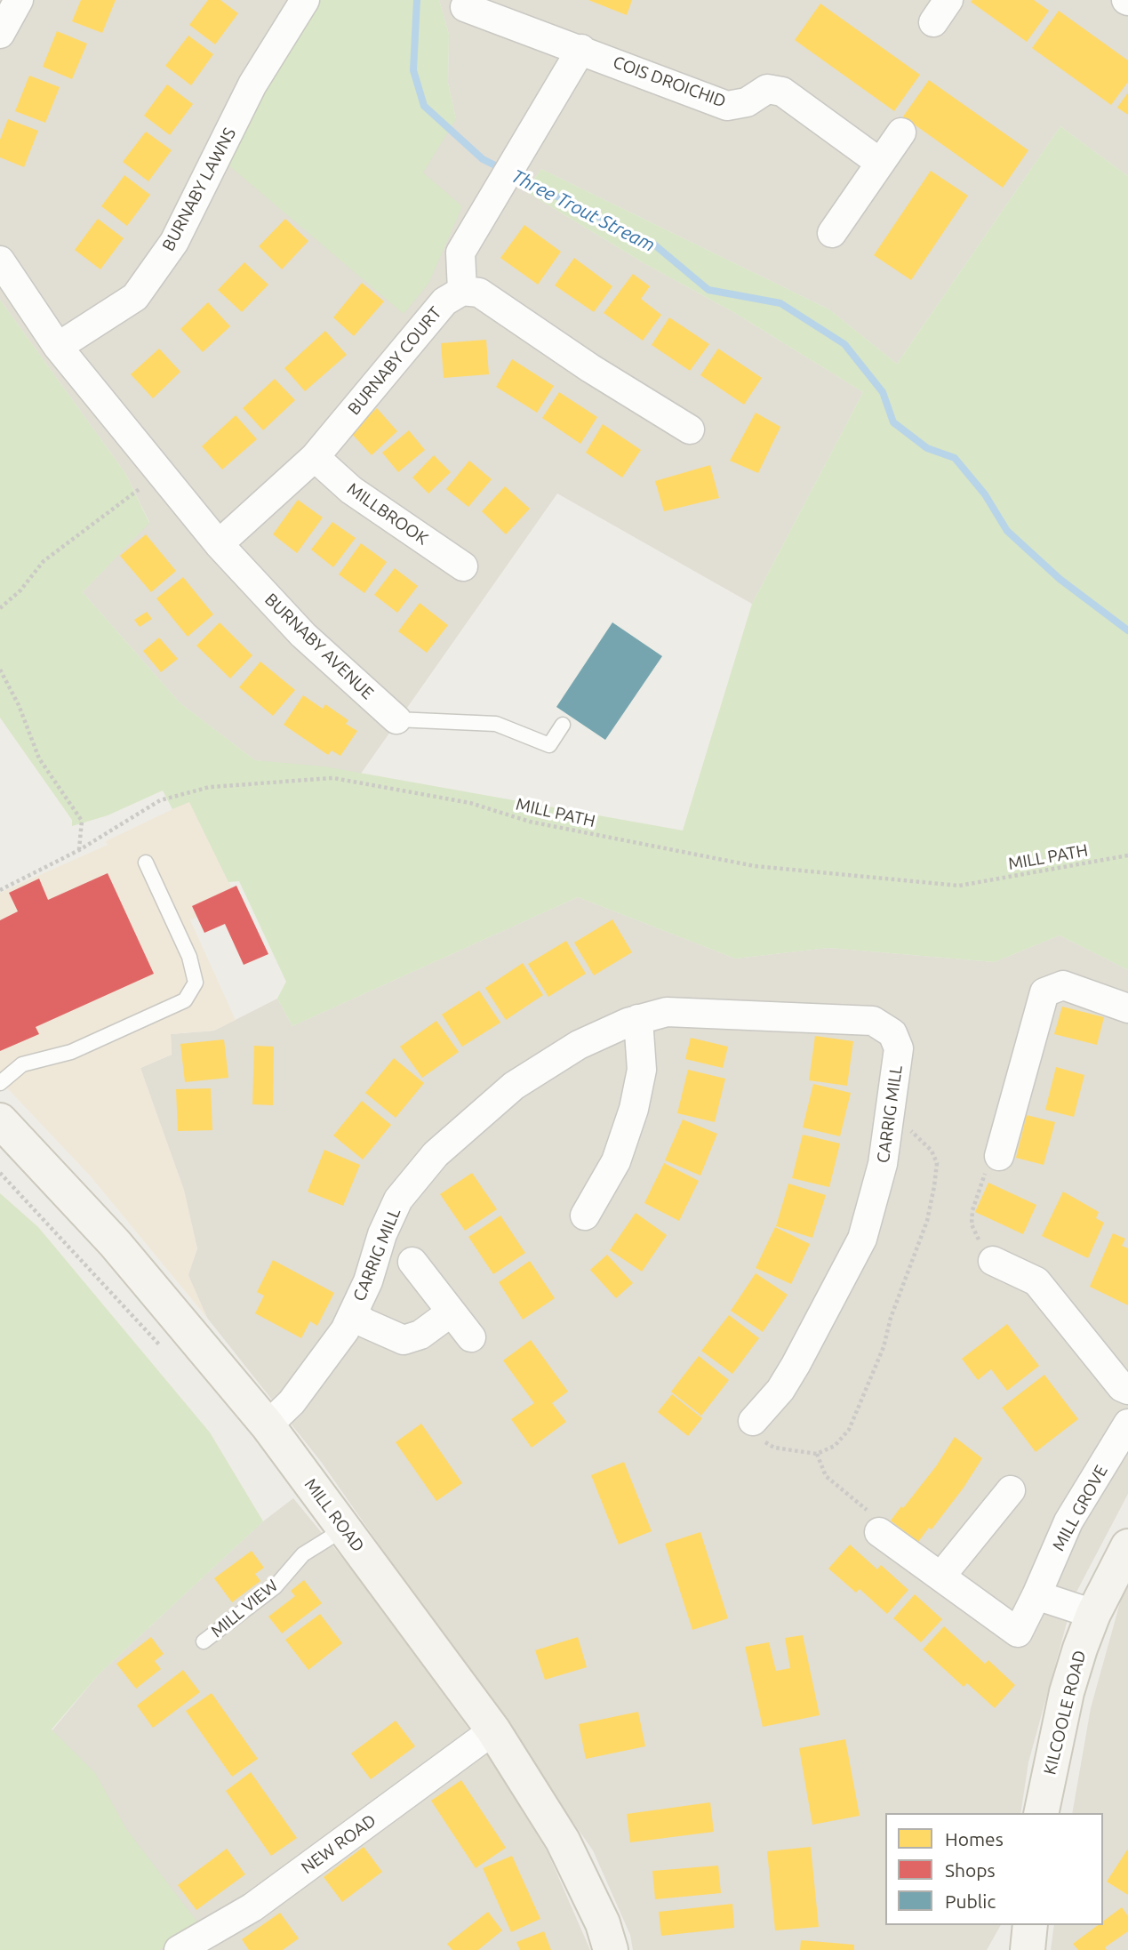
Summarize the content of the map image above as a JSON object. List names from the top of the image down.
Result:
{
  "streets": {
    "main road": ["MILL ROAD", "KILCOOLE ROAD"],
    "street": [
      "COIS DROICHID",
      "BURNABY LAWNS",
      "BURNABY COURT",
      "MILLBROOK",
      "BURNABY AVENUE",
      "CARRIG MILL",
      "MILL GROVE",
      "NEW ROAD"
    ],
    "lane": ["MILL VIEW"],
    "path": ["MILL PATH"]
  },
  "crossings": [
    ["BURNABY COURT", "MILLBROOK"],
    ["BURNABY COURT", "BURNABY AVENUE"],
    ["CARRIG MILL", "MILL ROAD"],
    ["MILL ROAD", "MILL VIEW"],
    ["MILL ROAD", "NEW ROAD"]
  ],
  "water": ["Three Trout Stream"],
  "legend": ["Homes", "Shops", "Public"]
}
